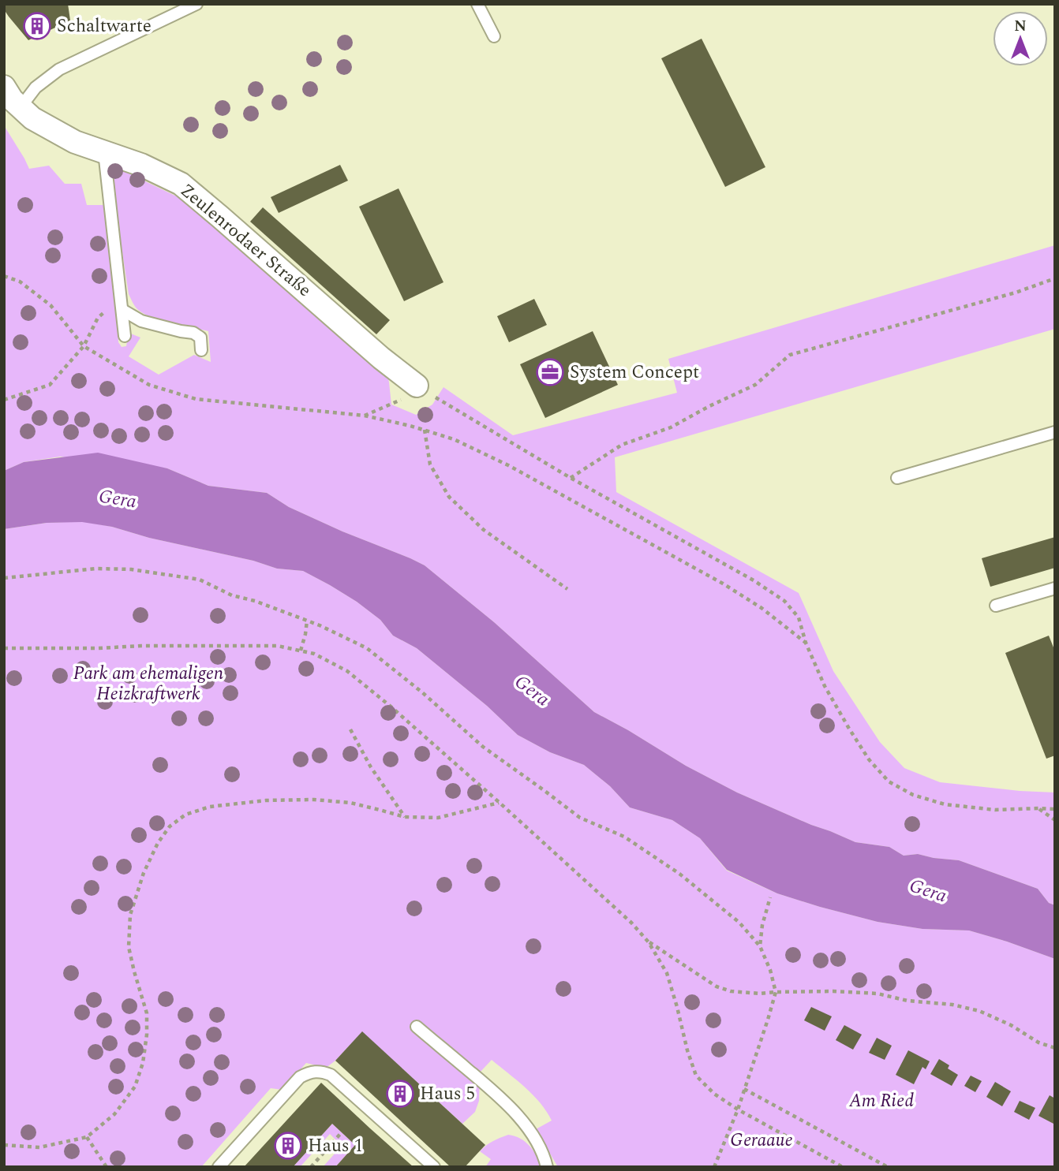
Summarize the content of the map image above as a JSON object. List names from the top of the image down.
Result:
{
  "streets": {
    "street": ["Zeulenrodaer Straße"]
  },
  "water": ["Gera"],
  "parks": ["Park am ehemaligen Heizkraftwerk", "Am Ried", "Geraaue"],
  "places": {
    "building": ["Schaltwarte", "Haus 5", "Haus 1"],
    "office": ["System Concept"]
  },
  "north": "top"
}
